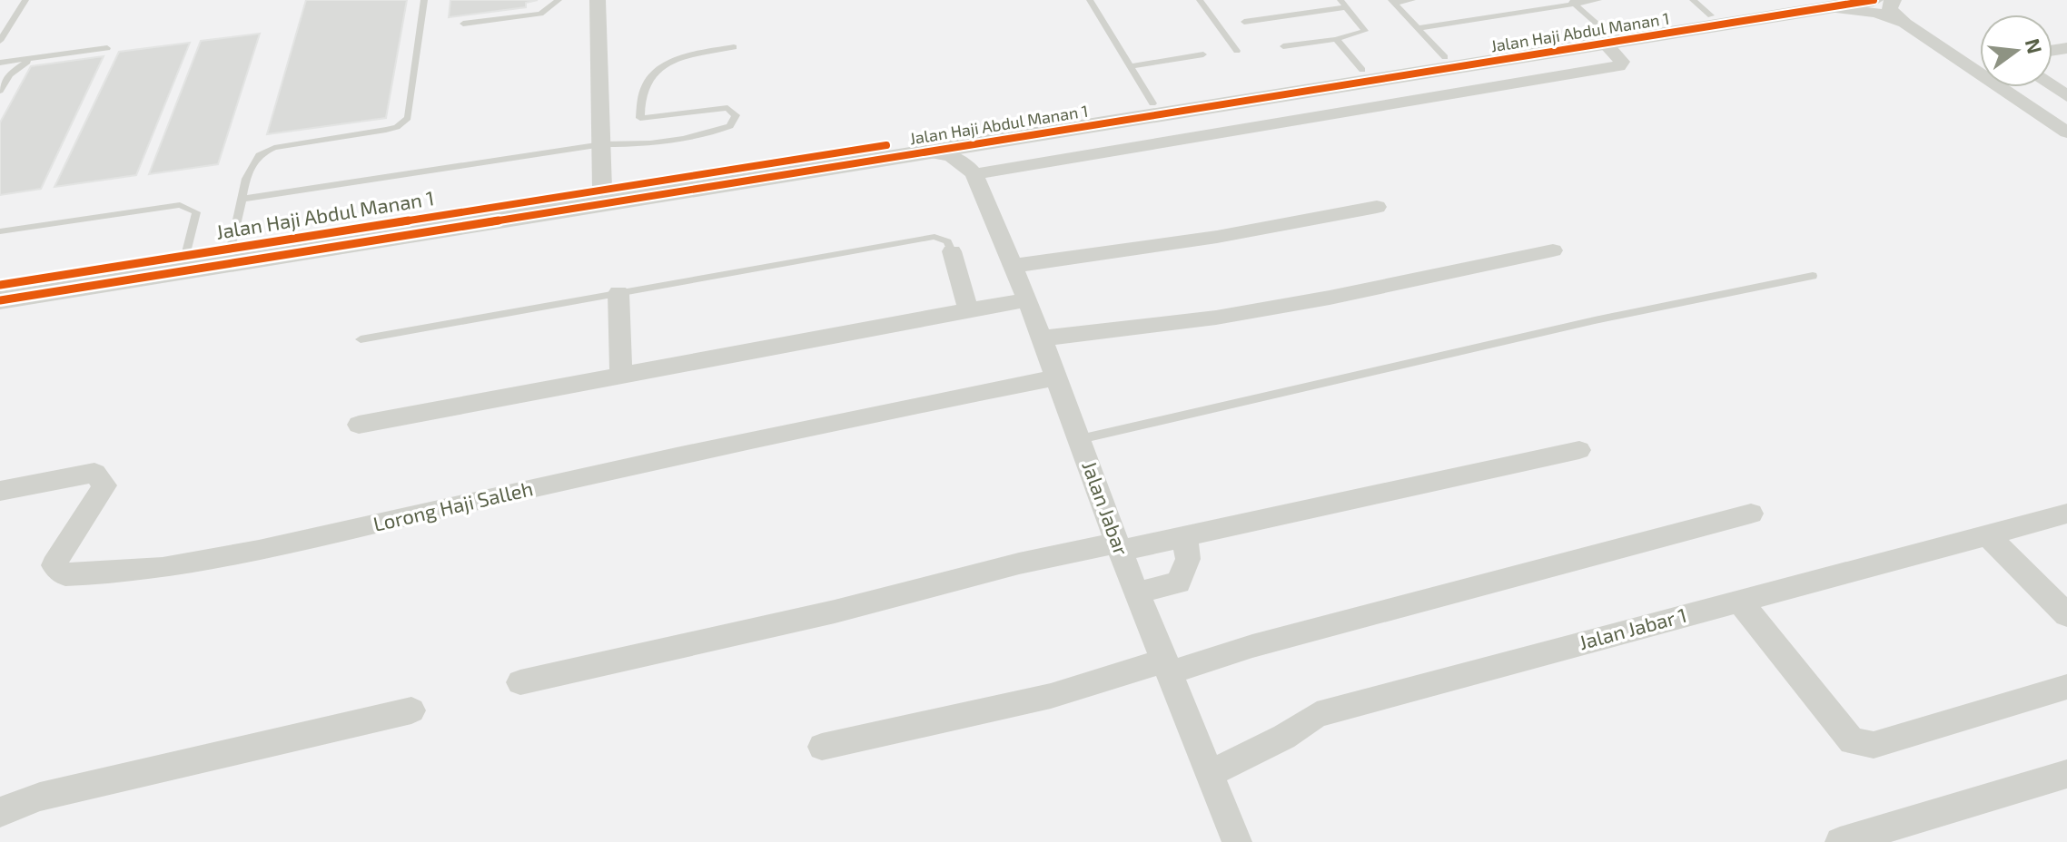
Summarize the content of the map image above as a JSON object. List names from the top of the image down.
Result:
{
  "streets": {
    "street": [
      "Jalan Haji Abdul Manan 1",
      "Lorong Haji Salleh",
      "Jalan Jabar",
      "Jalan Jabar 1"
    ]
  },
  "crossings": [
    ["Lorong Haji Salleh", "Jalan Jabar"],
    ["Jalan Jabar", "Jalan Jabar 1"]
  ],
  "north": "right"
}
